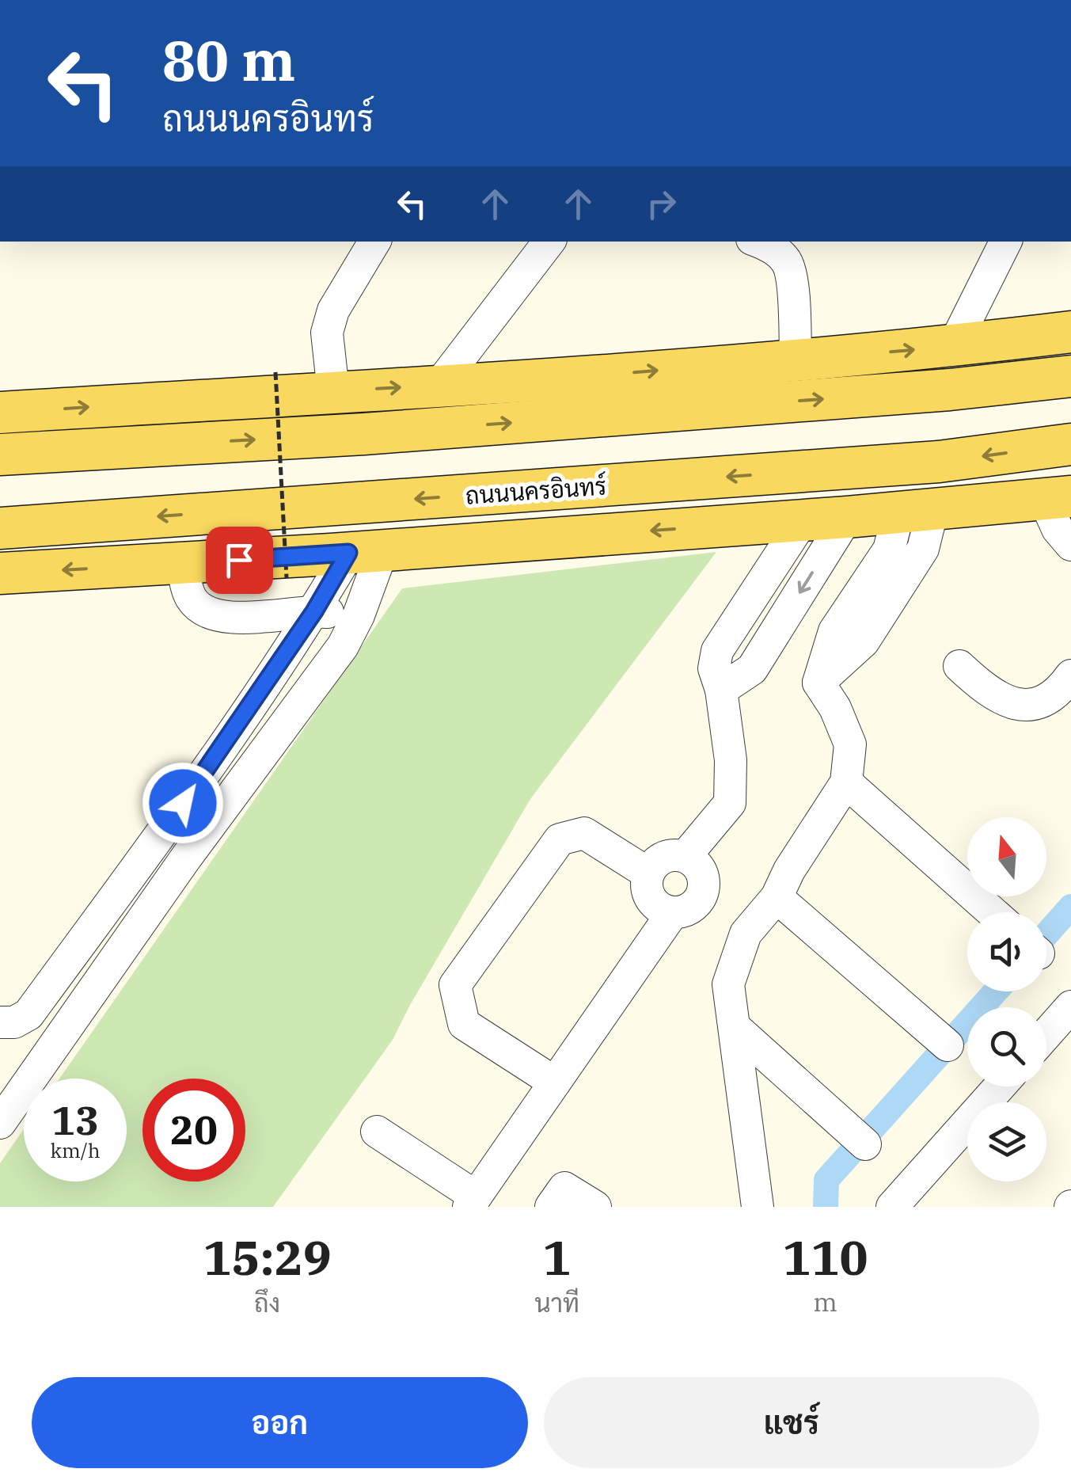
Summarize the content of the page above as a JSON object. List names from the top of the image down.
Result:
{
  "streets": {
    "main road": ["ถนนนครอินทร์"]
  },
  "north": "top",
  "page": {
    "turn": ["80 m", "ถนนนครอินทร์"],
    "speed": "13 km/h",
    "limit": "20",
    "eta": [
      "15:29",
      "ถึง",
      "1",
      "นาที",
      "110",
      "m"
    ],
    "buttons": ["ออก", "แชร์"]
  }
}
